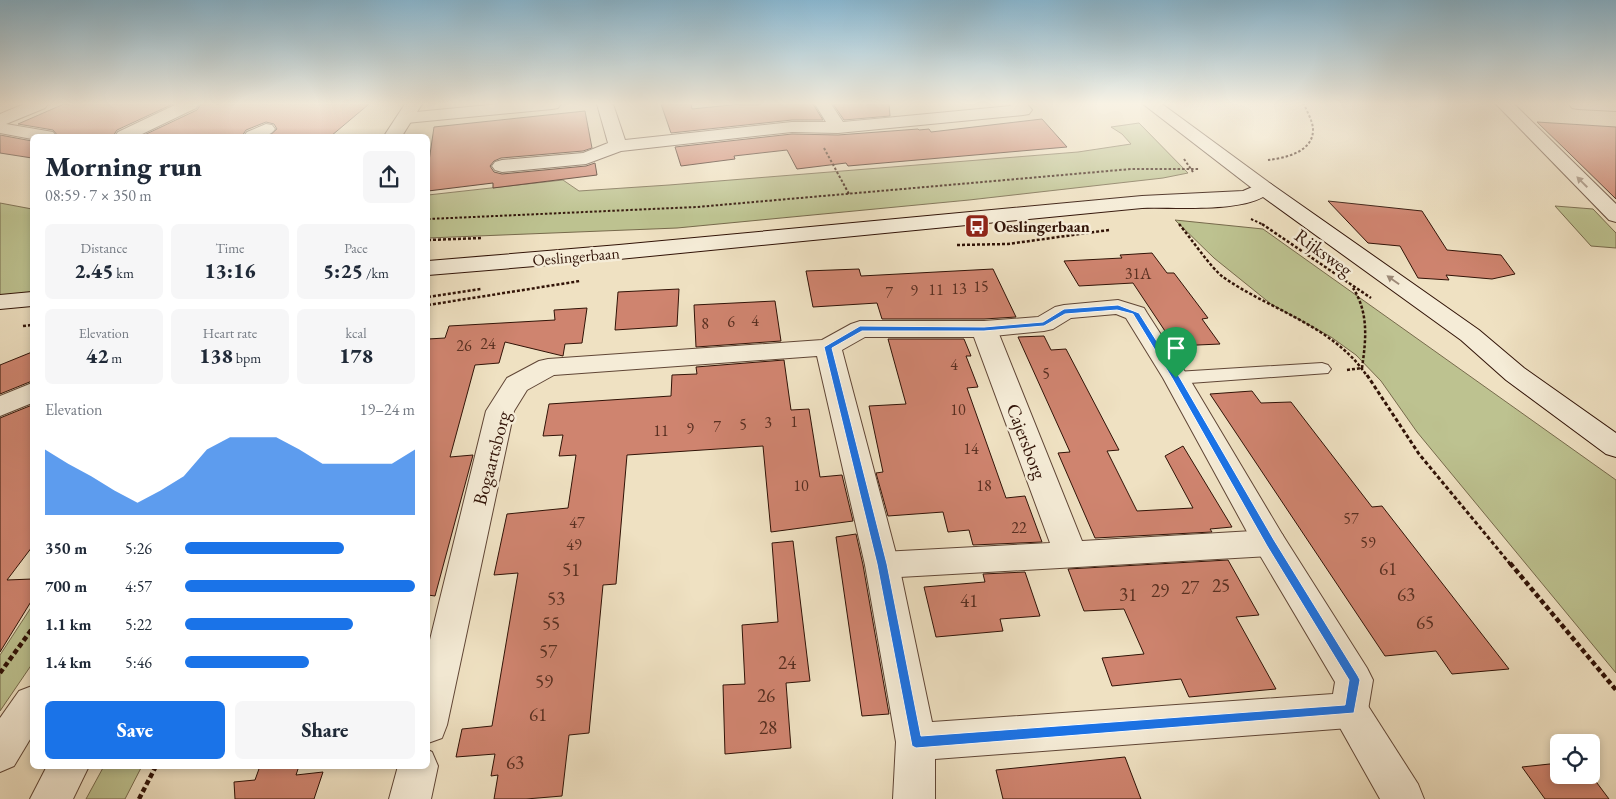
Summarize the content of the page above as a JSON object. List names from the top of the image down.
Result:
{
  "streets": {
    "street": [
      "Rijksweg",
      "Oeslingerbaan",
      "Cajersborg",
      "Bogaartsborg"
    ]
  },
  "crossings": [
    ["Rijksweg", "Oeslingerbaan"]
  ],
  "places": {
    "bus stop": ["Oeslingerbaan"]
  },
  "house_numbers": [
    "31A",
    "15",
    "13",
    "11",
    "9",
    "7",
    "4",
    "6",
    "8",
    "24",
    "26",
    "4",
    "5",
    "10",
    "1",
    "3",
    "5",
    "7",
    "9",
    "11",
    "14",
    "10",
    "18",
    "57",
    "47",
    "22",
    "59",
    "49",
    "61",
    "51",
    "25",
    "27",
    "29",
    "31",
    "63",
    "53",
    "41",
    "65",
    "55",
    "57",
    "24",
    "59",
    "26",
    "61",
    "28",
    "63"
  ],
  "page": {
    "heading": ["Morning run", "08:59 · 7 × 350 m"],
    "stats": [
      ["Distance", "2.45 km"],
      ["Time", "13:16"],
      ["Pace", "5:25 /km"],
      ["Elevation", "42 m"],
      ["Heart rate", "138 bpm"],
      ["kcal", "178"]
    ],
    "chart": ["Elevation", "19–24 m"],
    "list": [
      {
        "name": "350 m",
        "note": "5:26"
      },
      {
        "name": "700 m",
        "note": "4:57"
      },
      {
        "name": "1.1 km",
        "note": "5:22"
      },
      {
        "name": "1.4 km",
        "note": "5:46"
      }
    ],
    "buttons": ["Save", "Share"]
  }
}
